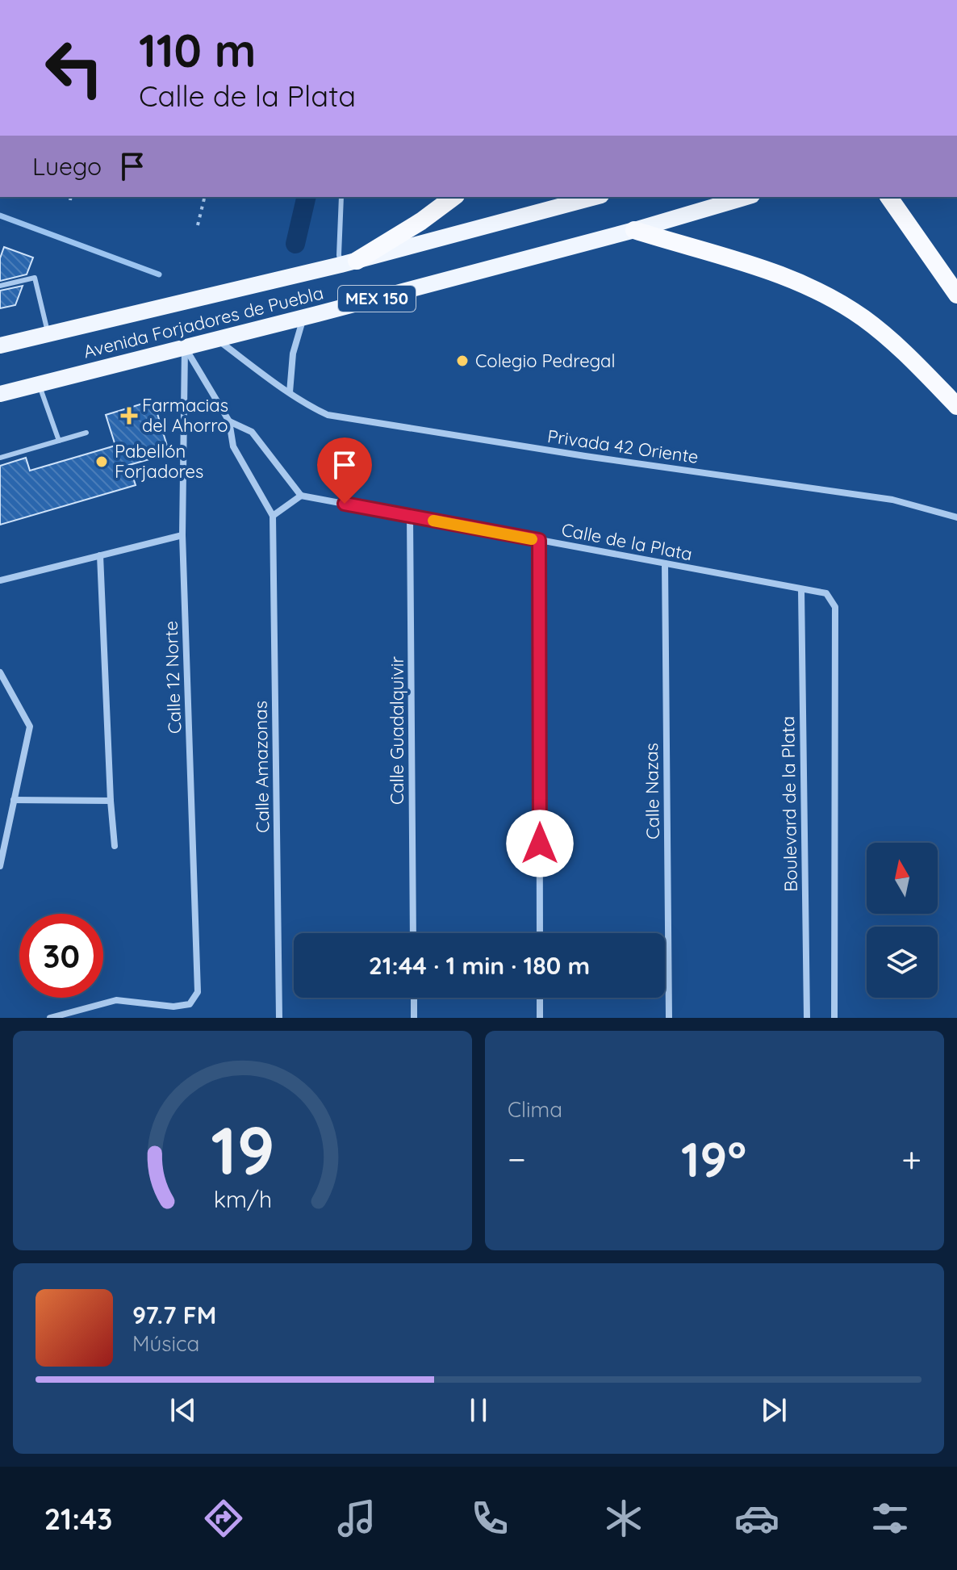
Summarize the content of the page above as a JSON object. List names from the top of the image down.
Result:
{
  "streets": {
    "main road": ["MEX 150", "Avenida Forjadores de Puebla"],
    "street": [
      "Privada 42 Oriente",
      "Calle de la Plata",
      "Calle 12 Norte",
      "Calle Guadalquivir",
      "Calle Amazonas",
      "Calle Nazas",
      "Boulevard de la Plata"
    ]
  },
  "crossings": [
    ["Avenida Forjadores de Puebla", "Privada 42 Oriente"],
    ["Avenida Forjadores de Puebla", "Calle 12 Norte"],
    ["Calle de la Plata", "Calle Guadalquivir"],
    ["Calle de la Plata", "Calle Nazas"],
    ["Calle de la Plata", "Boulevard de la Plata"]
  ],
  "places": {
    "other": ["Colegio Pedregal", "Pabellón Forjadores"],
    "health": ["Farmacias del Ahorro"]
  },
  "north": "top",
  "page": {
    "turn": ["110 m", "Calle de la Plata"],
    "then": "Luego",
    "limit": "30",
    "trip": "21:44 · 1 min · 180 m",
    "tile": "Clima",
    "heat": ["−", "19°", "+"],
    "song": ["97.7 FM", "Música"],
    "tabs": "21:43",
    "gauge": ["19", "km/h"]
  }
}
